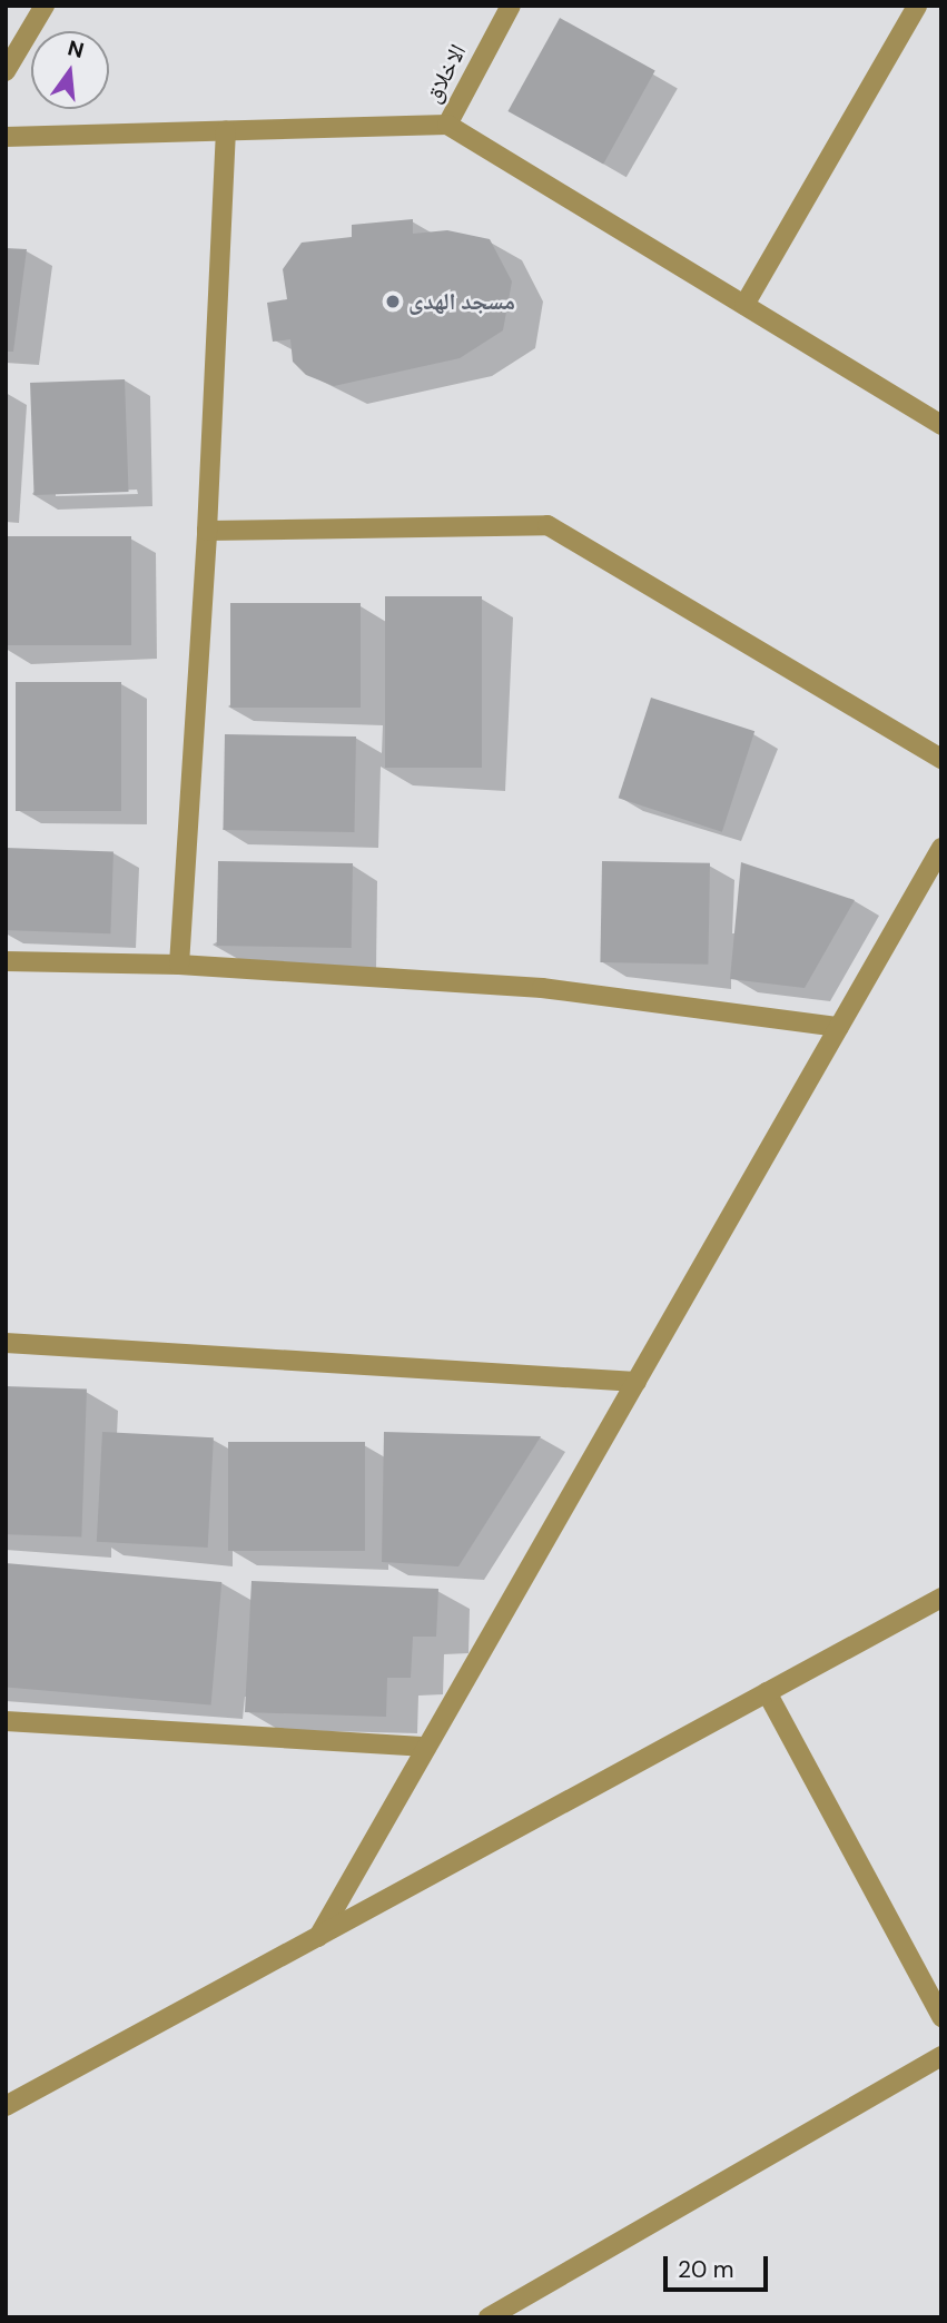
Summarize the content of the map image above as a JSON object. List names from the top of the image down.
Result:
{
  "streets": {
    "street": ["الاخلاق"]
  },
  "places": ["مسجد الهدى"],
  "scale_bar": "20 m",
  "north": "top"
}
